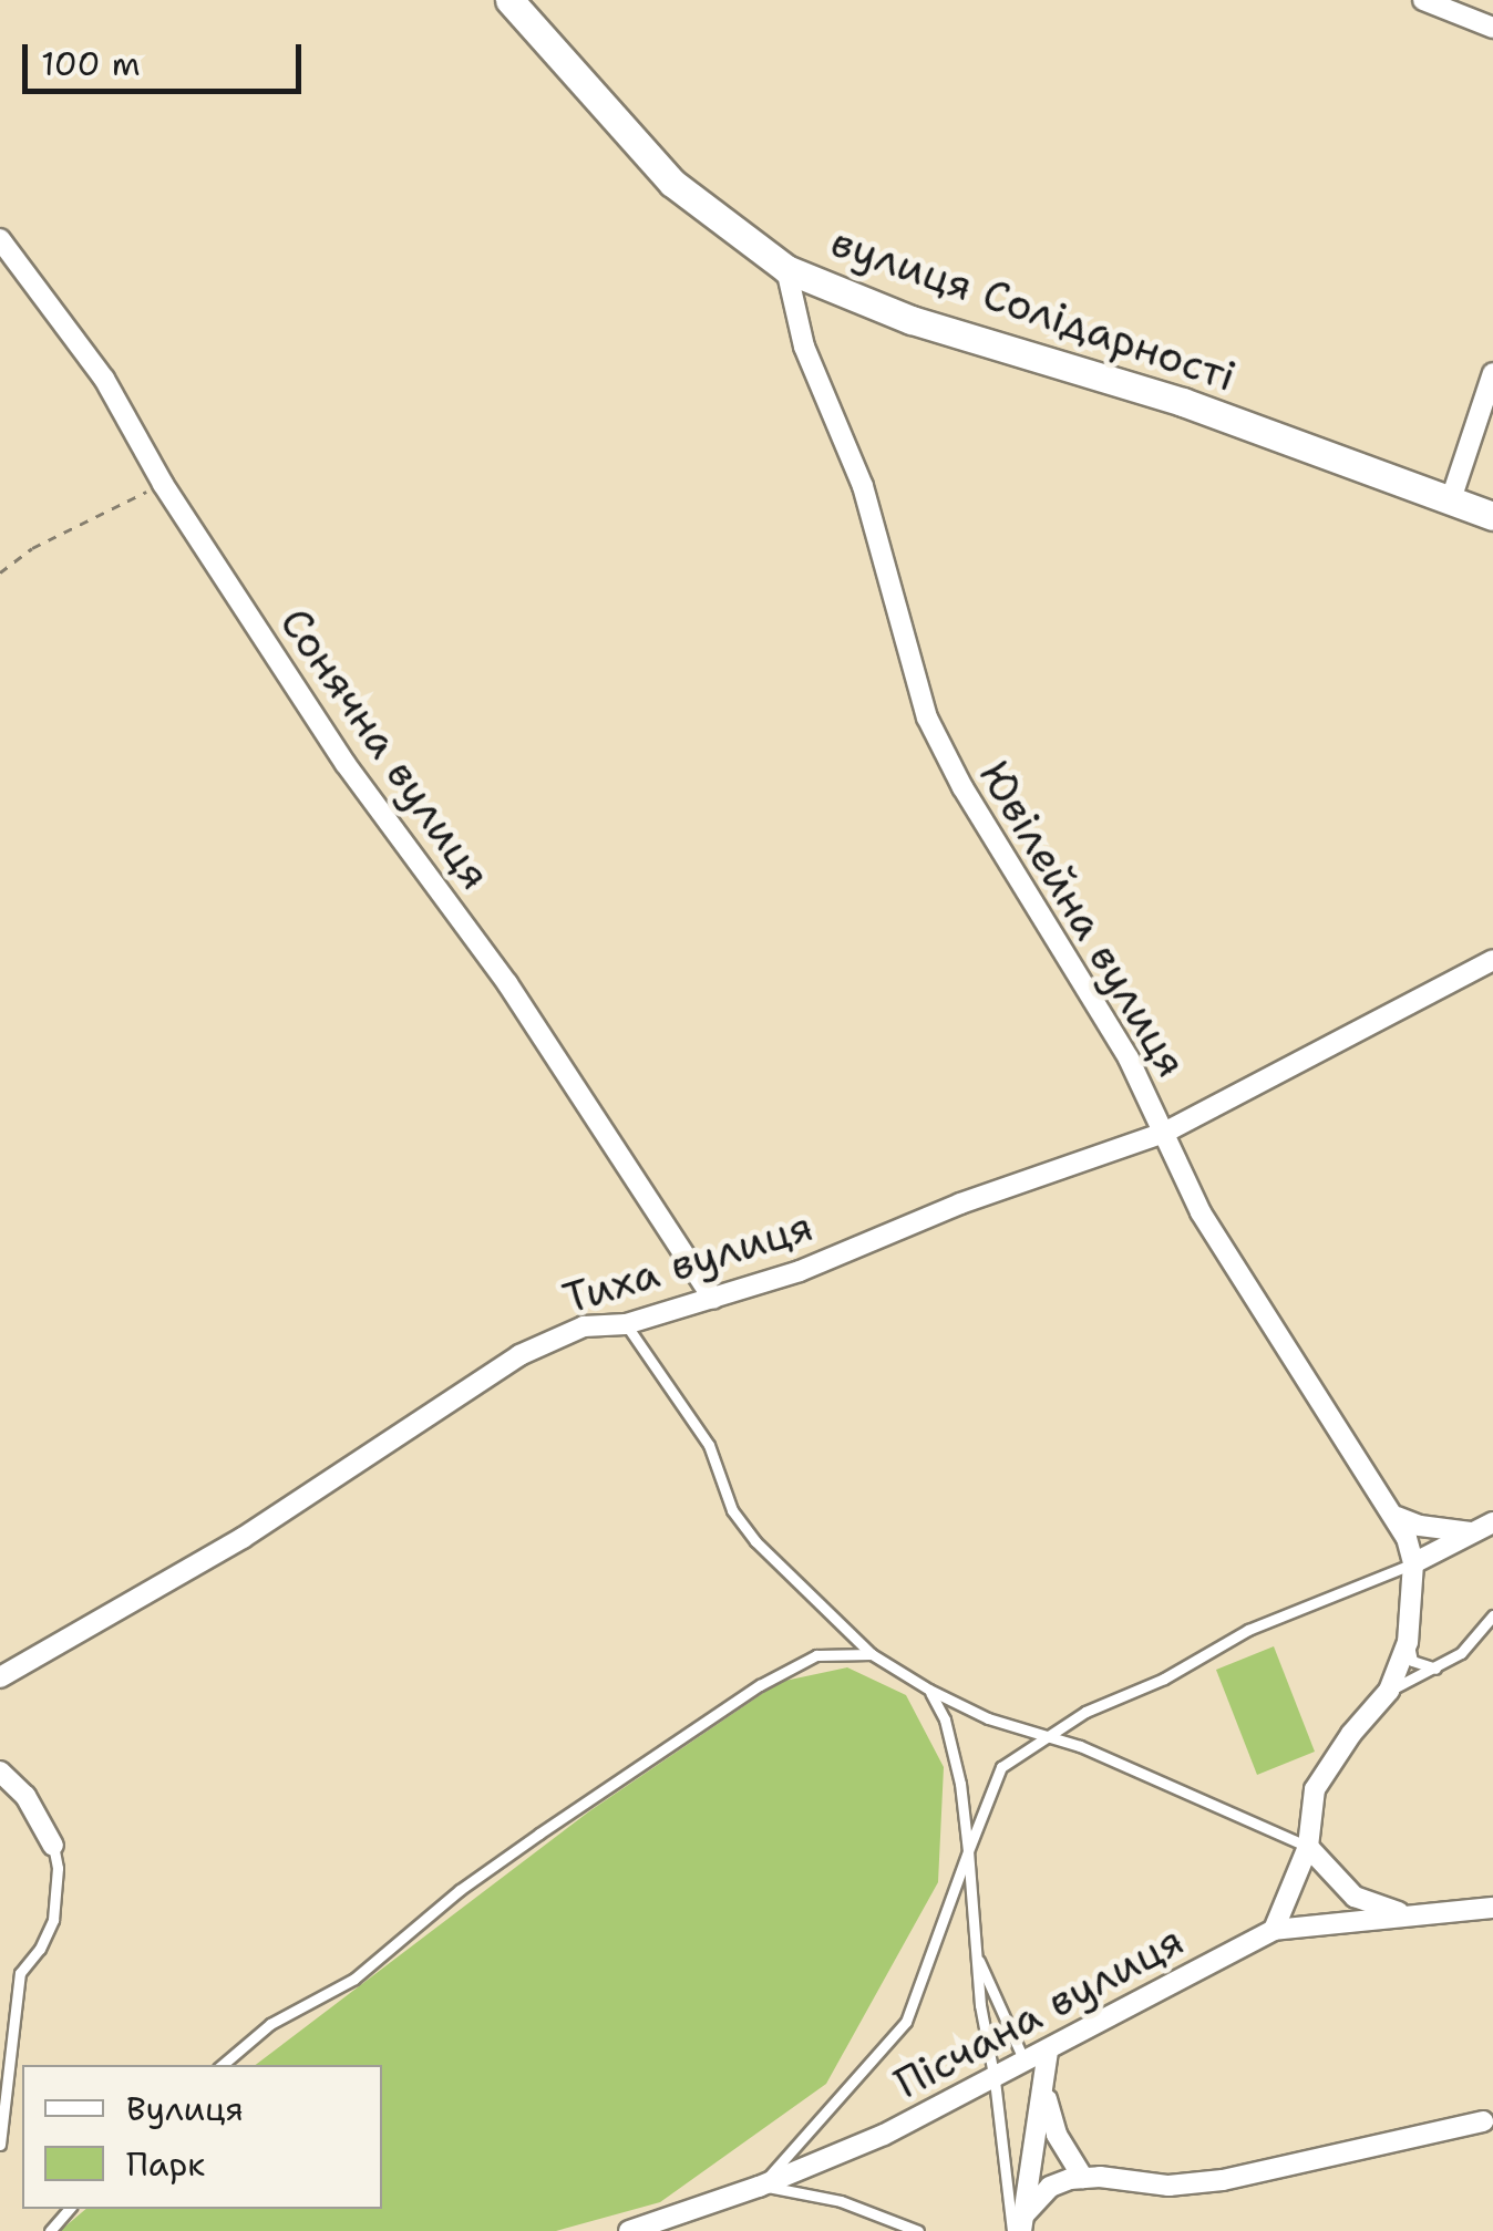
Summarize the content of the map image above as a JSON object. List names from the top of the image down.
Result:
{
  "streets": {
    "main road": ["вулиця Солідарності"],
    "street": [
      "Сонячна вулиця",
      "Ювілейна вулиця",
      "Тиха вулиця",
      "Пісчана вулиця"
    ]
  },
  "crossings": [
    ["вулиця Солідарності", "Ювілейна вулиця"],
    ["Сонячна вулиця", "Тиха вулиця"],
    ["Ювілейна вулиця", "Тиха вулиця"]
  ],
  "legend": ["Вулиця", "Парк"],
  "scale_bar": "100 m"
}
